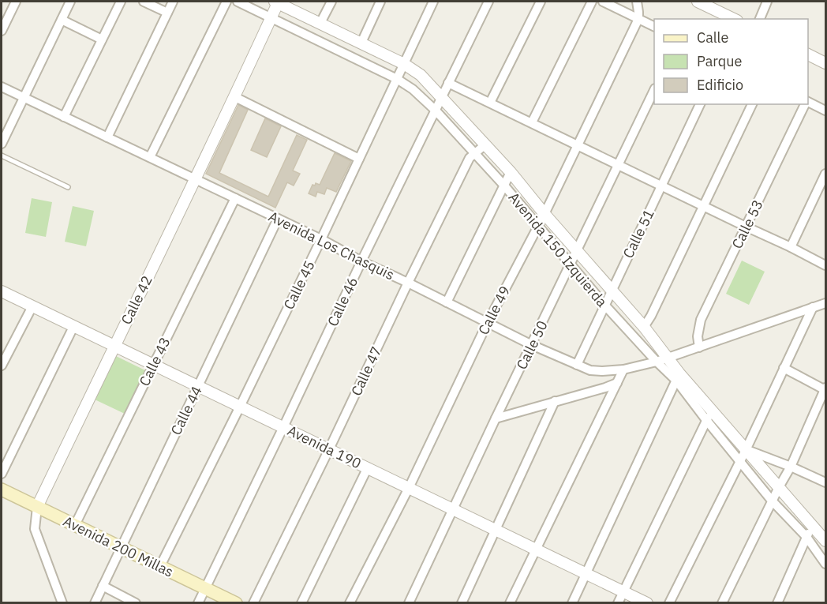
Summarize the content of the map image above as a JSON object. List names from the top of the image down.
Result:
{
  "streets": {
    "main road": ["Avenida 200 Millas"],
    "street": [
      "Calle 53",
      "Calle 51",
      "Avenida Los Chasquis",
      "Avenida 150 Izquierda",
      "Calle 45",
      "Calle 42",
      "Calle 46",
      "Calle 49",
      "Calle 50",
      "Calle 43",
      "Calle 47",
      "Calle 44",
      "Avenida 190"
    ]
  },
  "crossings": [
    ["Calle 53", "Avenida Los Chasquis"],
    ["Calle 51", "Avenida Los Chasquis"],
    ["Calle 51", "Avenida 150 Izquierda"],
    ["Avenida Los Chasquis", "Avenida 150 Izquierda"],
    ["Avenida Los Chasquis", "Calle 45"],
    ["Avenida Los Chasquis", "Calle 42"],
    ["Avenida Los Chasquis", "Calle 46"],
    ["Avenida Los Chasquis", "Calle 49"],
    ["Avenida Los Chasquis", "Calle 50"],
    ["Avenida Los Chasquis", "Calle 43"],
    ["Avenida Los Chasquis", "Calle 47"],
    ["Avenida Los Chasquis", "Calle 44"],
    ["Avenida 150 Izquierda", "Calle 45"],
    ["Avenida 150 Izquierda", "Calle 42"],
    ["Avenida 150 Izquierda", "Calle 46"],
    ["Avenida 150 Izquierda", "Calle 49"],
    ["Avenida 150 Izquierda", "Calle 50"],
    ["Avenida 150 Izquierda", "Calle 47"],
    ["Calle 45", "Avenida 190"],
    ["Calle 45", "Avenida 200 Millas"],
    ["Calle 42", "Avenida 190"],
    ["Calle 42", "Avenida 200 Millas"],
    ["Calle 46", "Avenida 190"],
    ["Calle 46", "Avenida 200 Millas"],
    ["Calle 49", "Avenida 190"],
    ["Calle 50", "Avenida 190"],
    ["Calle 43", "Avenida 190"],
    ["Calle 43", "Avenida 200 Millas"],
    ["Calle 47", "Avenida 190"],
    ["Calle 44", "Avenida 190"],
    ["Calle 44", "Avenida 200 Millas"]
  ],
  "legend": ["Calle", "Parque", "Edificio"]
}
